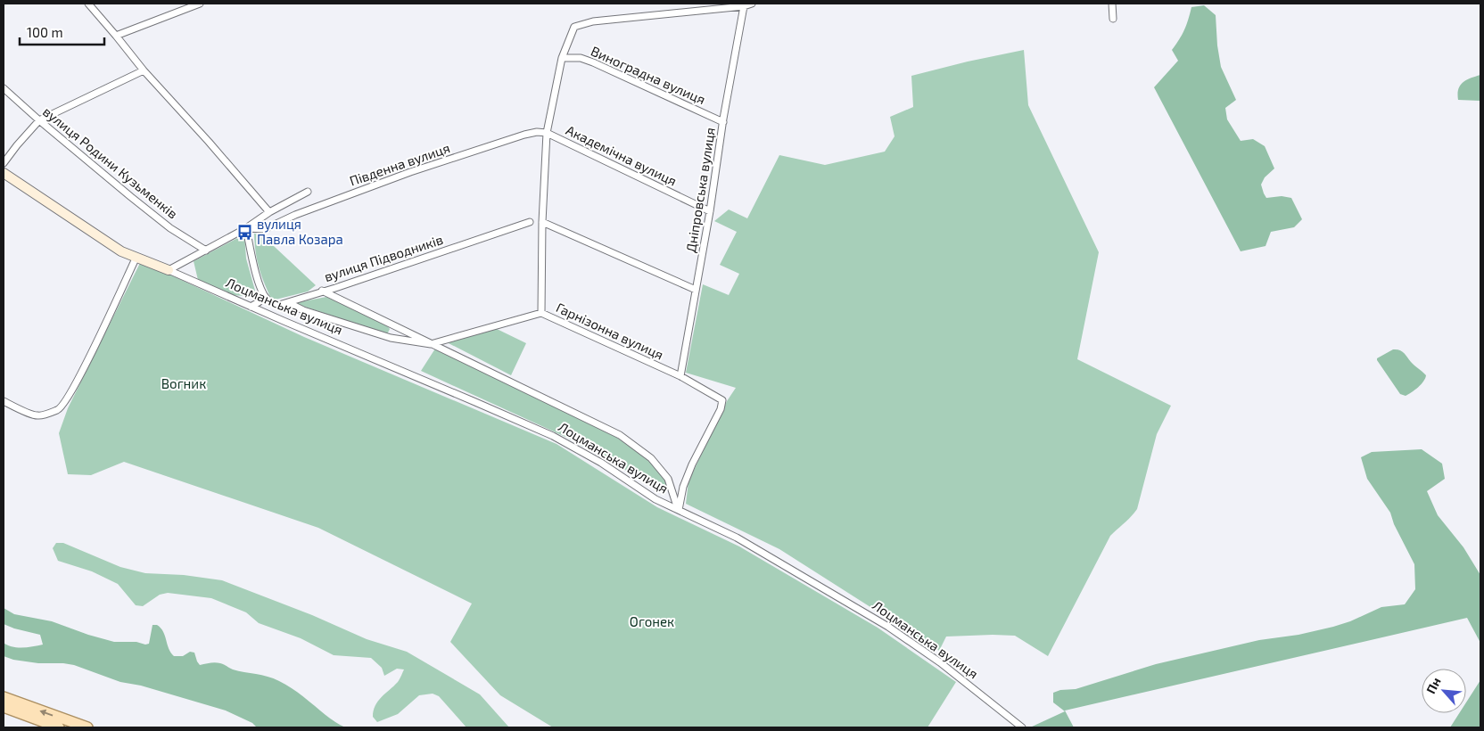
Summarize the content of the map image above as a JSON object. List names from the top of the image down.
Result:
{
  "streets": {
    "street": [
      "Виноградна вулиця",
      "Академічна вулиця",
      "вулиця Родини Кузьменків",
      "Південна вулиця",
      "Дніпровська вулиця",
      "вулиця Підводників",
      "Лоцманська вулиця",
      "Гарнізонна вулиця"
    ]
  },
  "crossings": [
    ["Виноградна вулиця", "Дніпровська вулиця"],
    ["Академічна вулиця", "Південна вулиця"],
    ["Академічна вулиця", "Дніпровська вулиця"],
    ["Дніпровська вулиця", "Гарнізонна вулиця"],
    ["Лоцманська вулиця", "Гарнізонна вулиця"]
  ],
  "parks": ["Вогник", "Огонек"],
  "places": {
    "bus stop": ["вулиця Павла Козара"]
  },
  "scale_bar": "100 m",
  "north": "top left"
}
